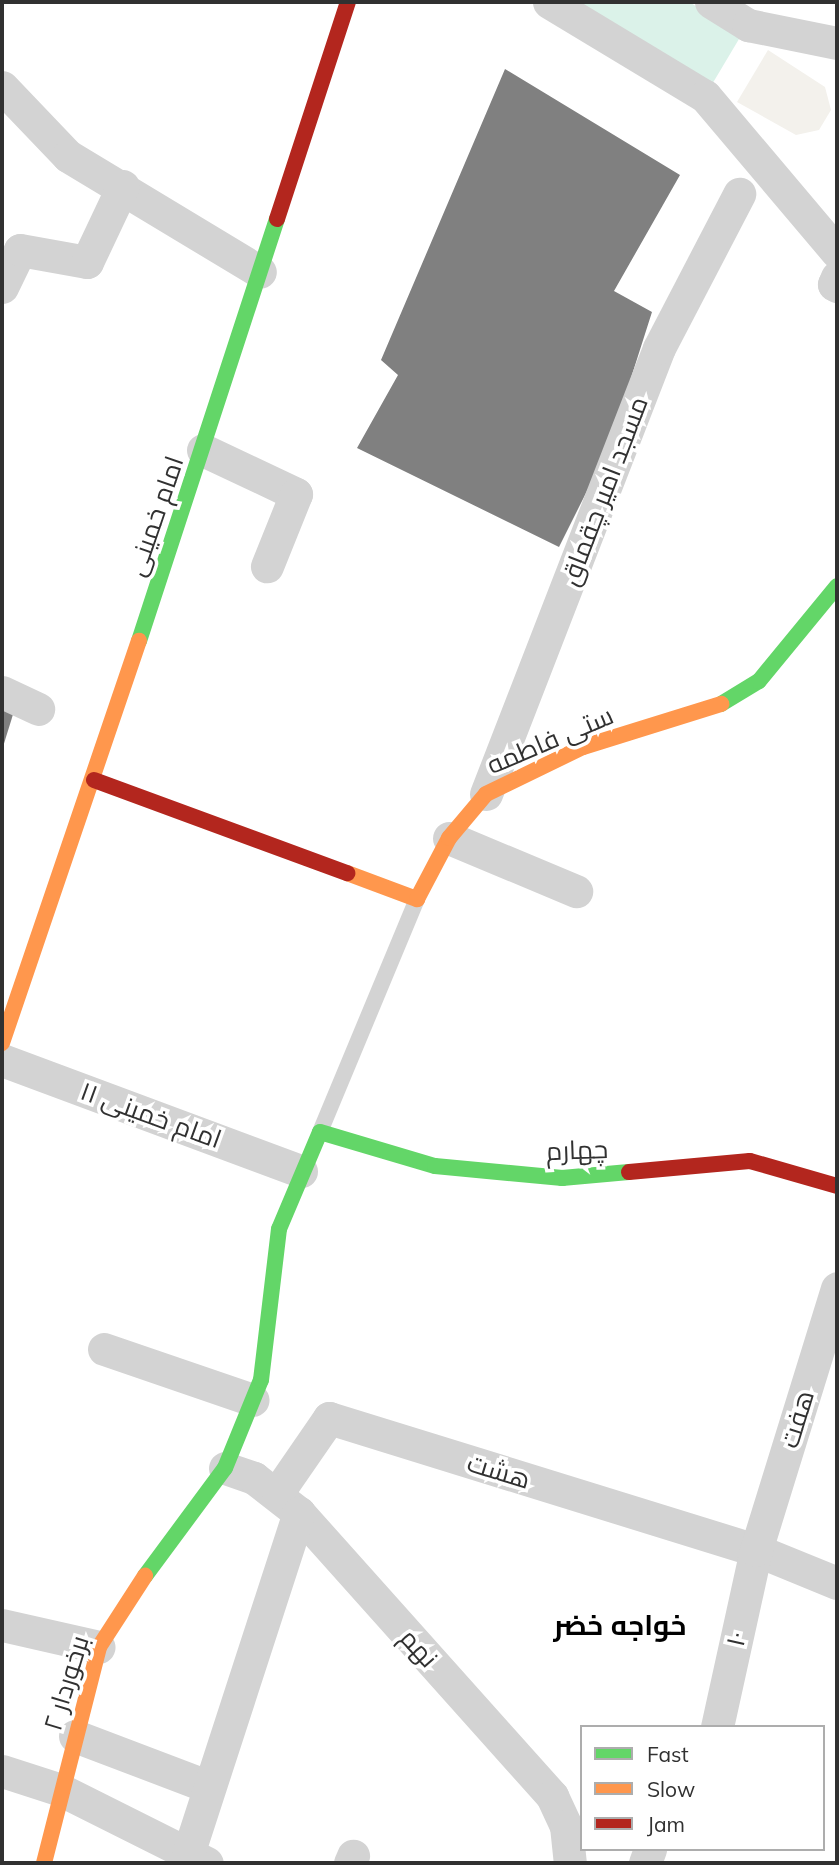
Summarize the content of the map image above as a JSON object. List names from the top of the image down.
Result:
{
  "streets": {
    "street": [
      "مسجد امیر چقماق",
      "امام خمینی",
      "ستی فاطمه",
      "امام خمینی ۱۱",
      "چهارم",
      "هفت",
      "هشت",
      "۱۰",
      "نهم",
      "برخوردار ۲"
    ]
  },
  "crossings": [
    ["مسجد امیر چقماق", "ستی فاطمه"],
    ["امام خمینی ۱۱", "برخوردار ۲"],
    ["چهارم", "برخوردار ۲"],
    ["هفت", "هشت"],
    ["هفت", "۱۰"],
    ["هشت", "۱۰"],
    ["هشت", "نهم"],
    ["نهم", "برخوردار ۲"]
  ],
  "districts": ["خواجه خضر"],
  "legend": ["Fast", "Slow", "Jam"]
}
